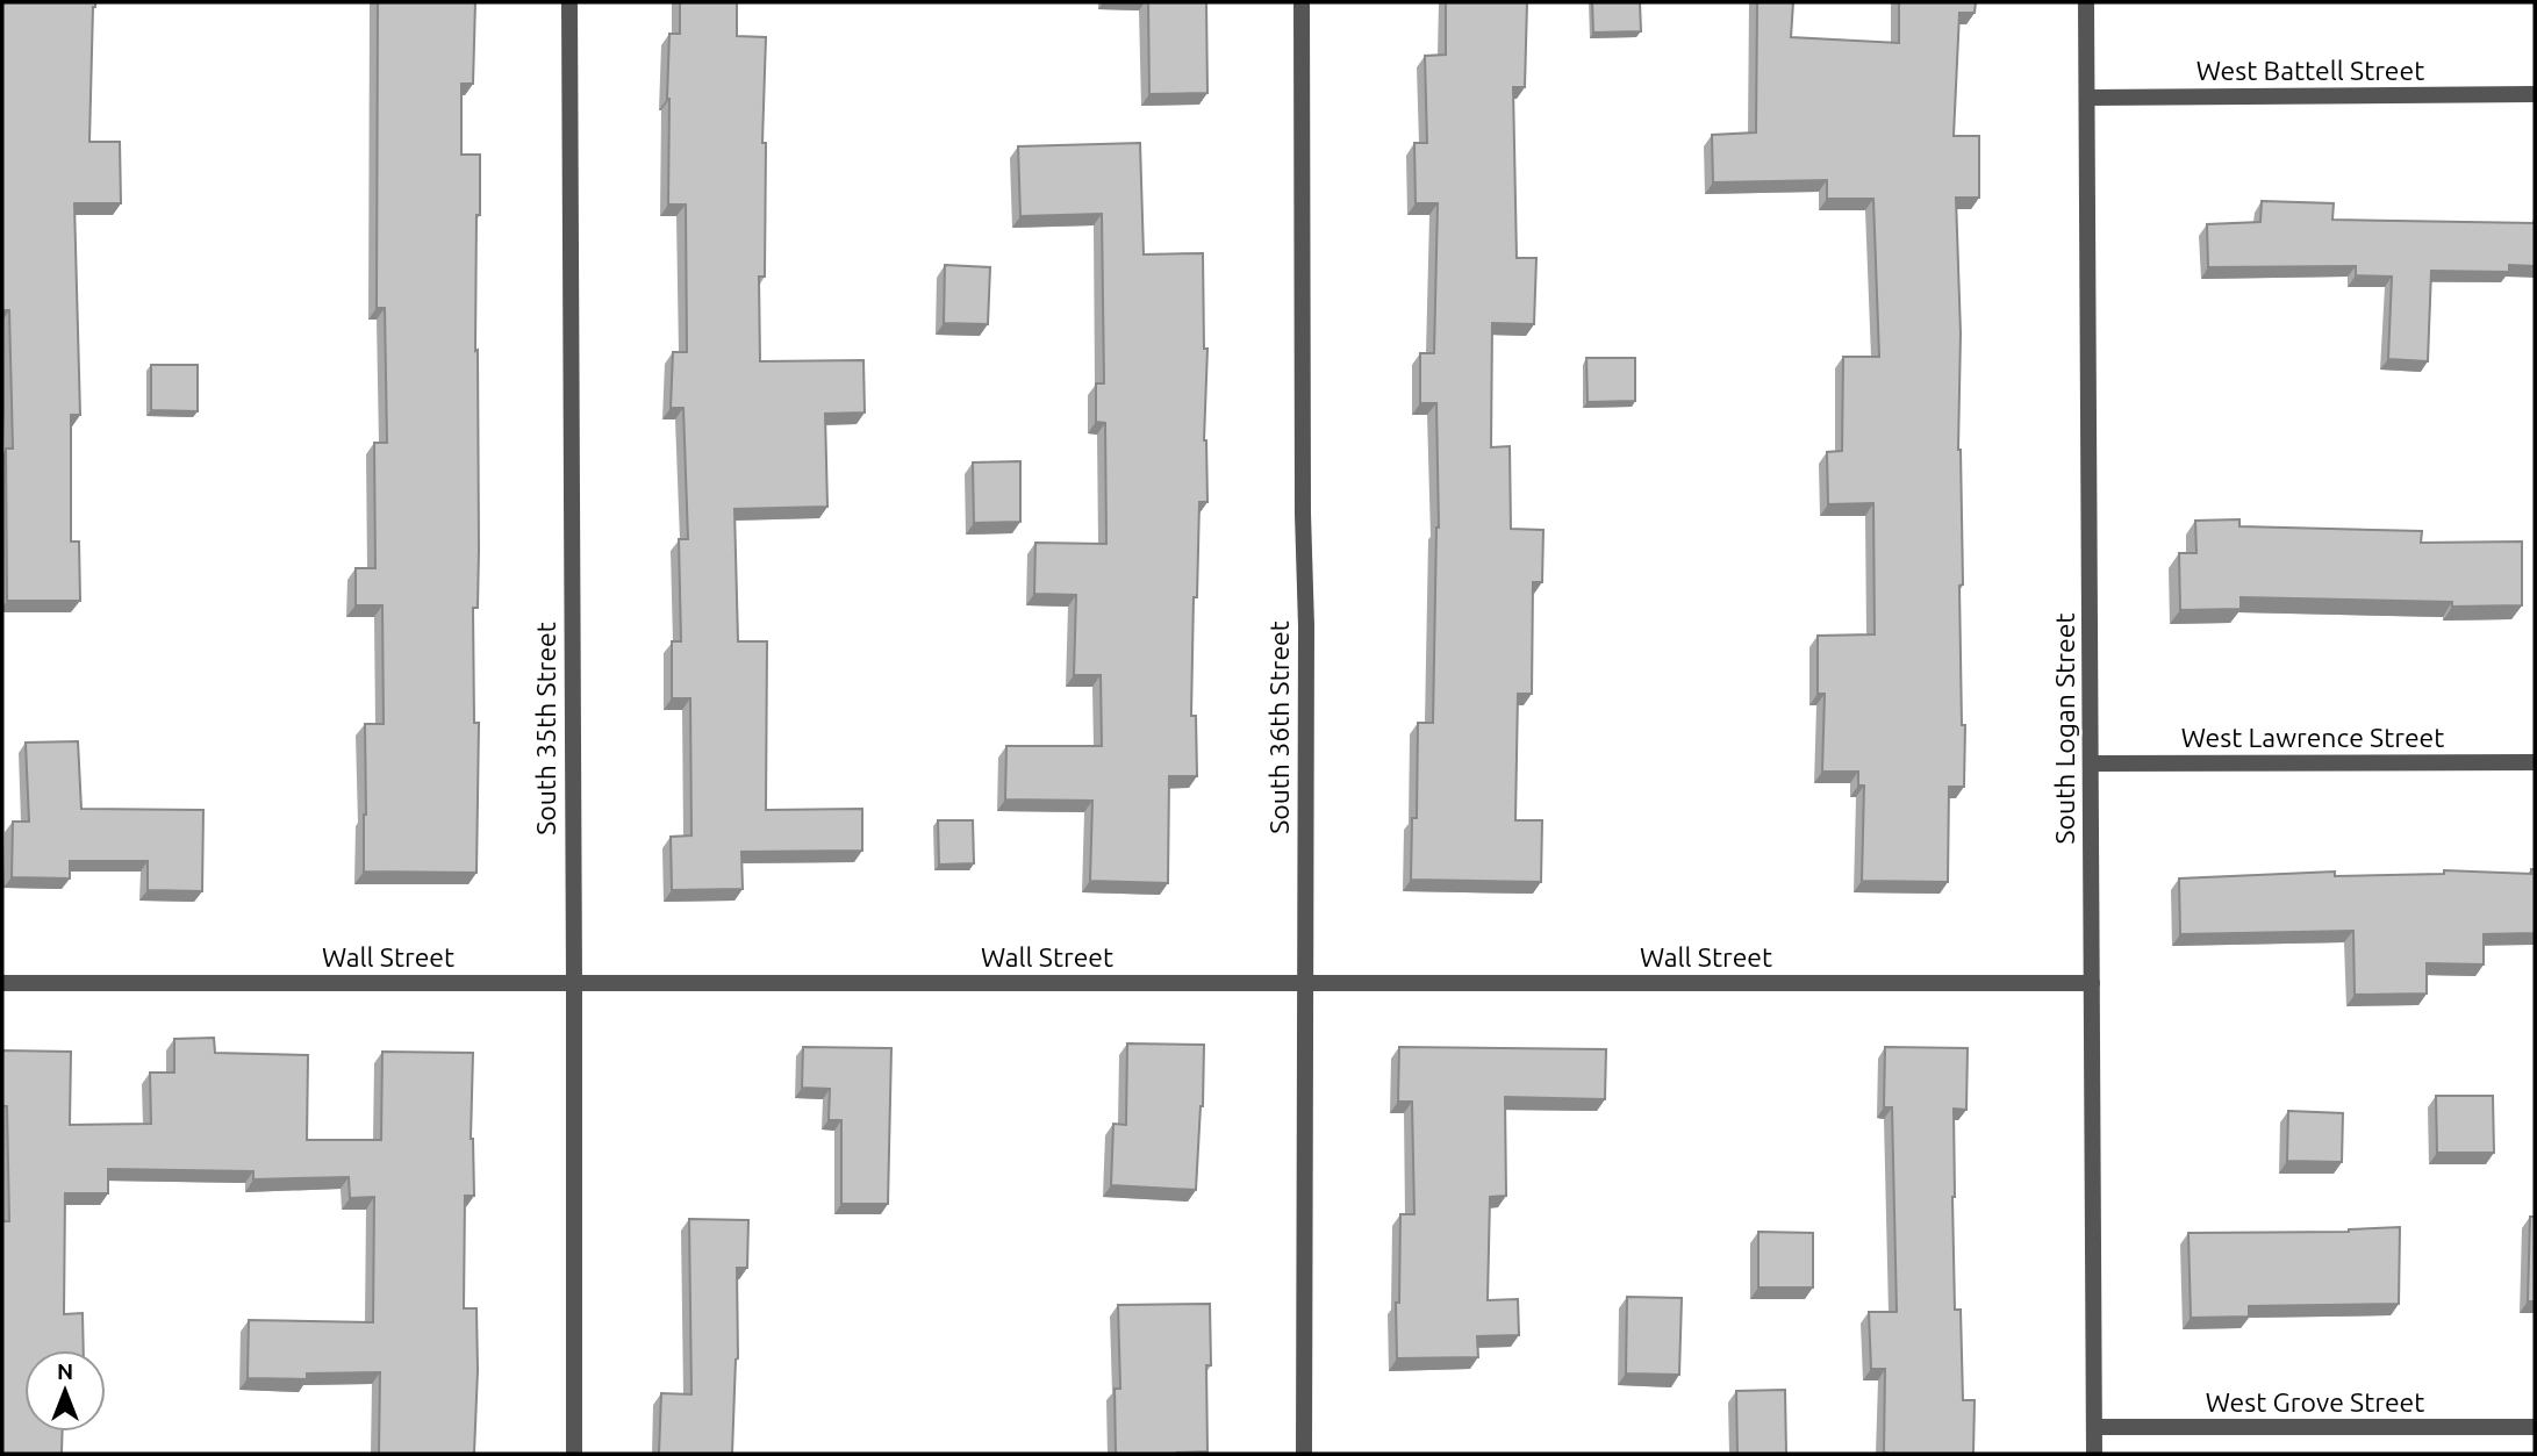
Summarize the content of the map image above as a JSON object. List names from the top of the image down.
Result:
{
  "streets": {
    "street": [
      "West Battell Street",
      "South 36th Street",
      "South 35th Street",
      "South Logan Street",
      "West Lawrence Street",
      "Wall Street",
      "West Grove Street"
    ]
  },
  "crossings": [
    ["West Battell Street", "South Logan Street"],
    ["South 36th Street", "Wall Street"],
    ["South 35th Street", "Wall Street"],
    ["South Logan Street", "West Lawrence Street"],
    ["South Logan Street", "Wall Street"],
    ["South Logan Street", "West Grove Street"]
  ],
  "north": "top"
}
